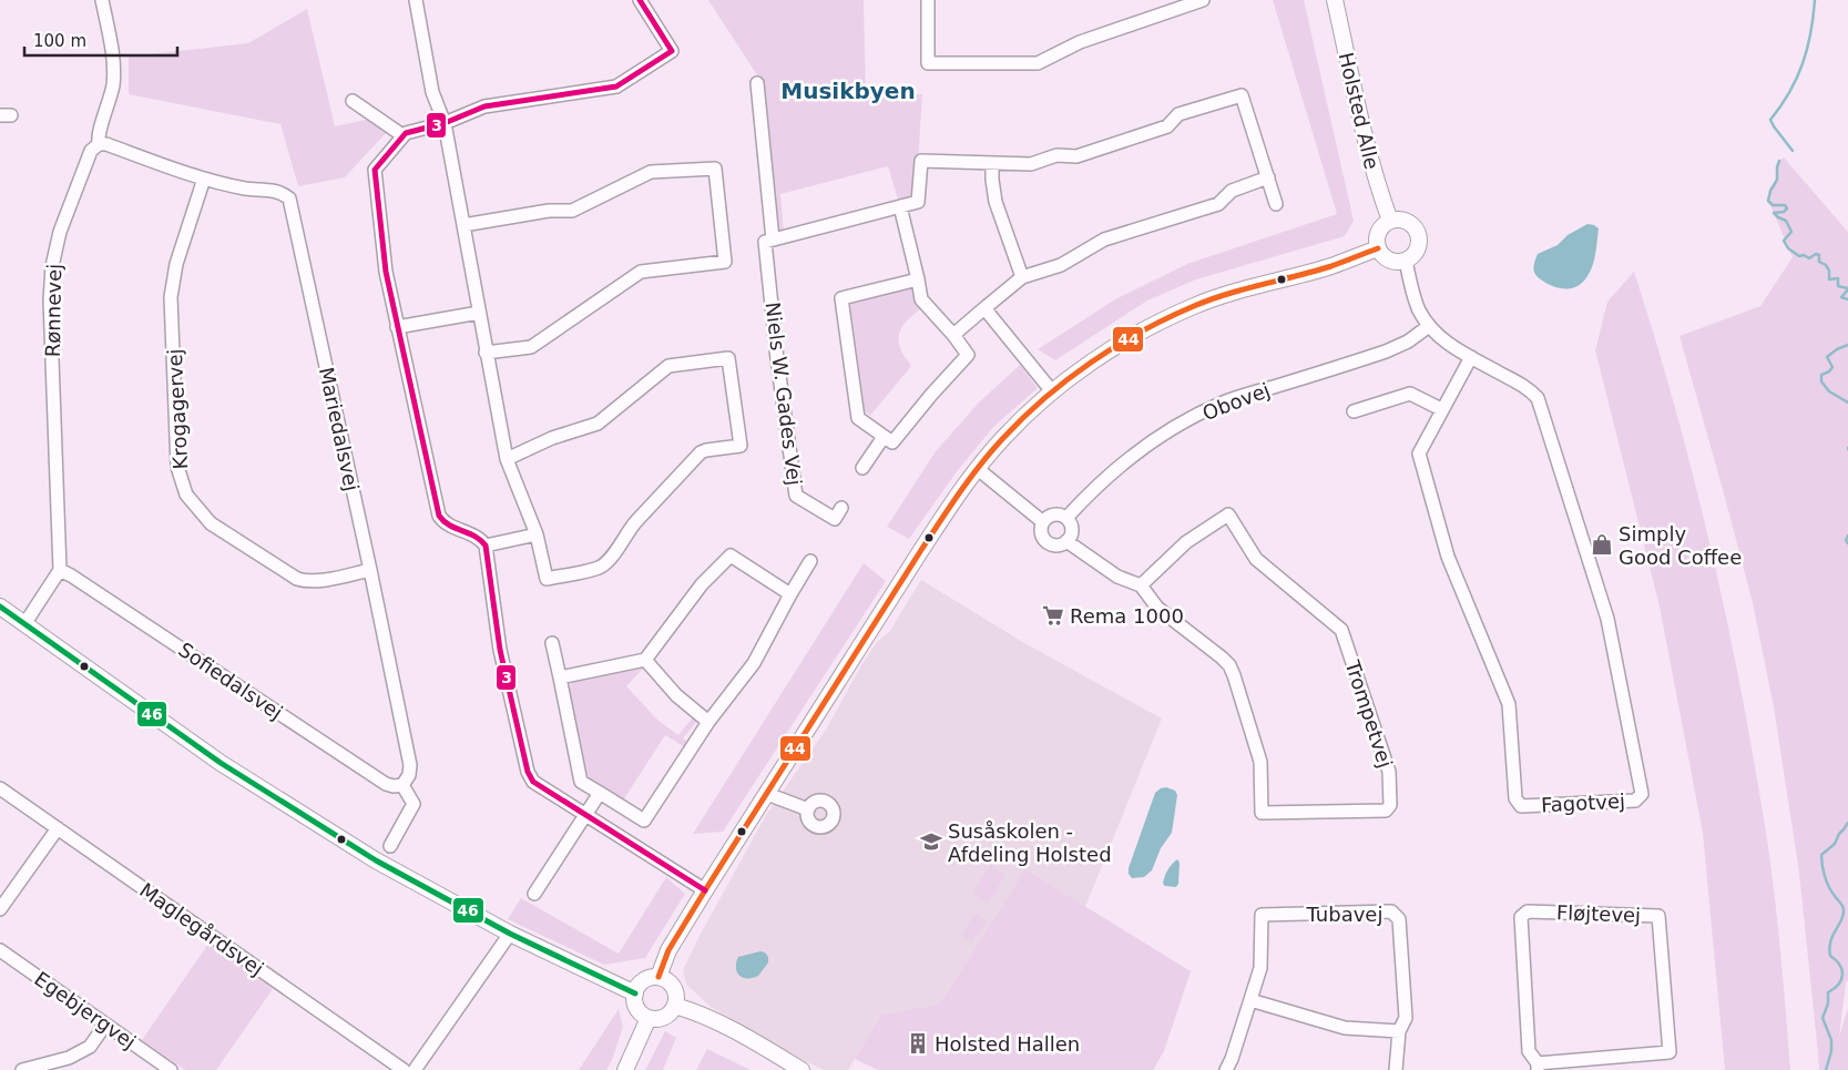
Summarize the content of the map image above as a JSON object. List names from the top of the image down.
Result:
{
  "streets": {
    "street": [
      "Holsted Alle",
      "Rønnevej",
      "Niels W. Gades Vej",
      "Obovej",
      "Krogagervej",
      "Mariedalsvej",
      "Sofiedalsvej",
      "Trompetvej",
      "Fagotvej",
      "Tubavej",
      "Fløjtevej",
      "Maglegårdsvej",
      "Egebjergvej"
    ]
  },
  "crossings": [
    ["Holsted Alle", "Fagotvej"],
    ["Rønnevej", "Mariedalsvej"],
    ["Rønnevej", "Sofiedalsvej"],
    ["Obovej", "Fagotvej"],
    ["Krogagervej", "Mariedalsvej"],
    ["Mariedalsvej", "Sofiedalsvej"]
  ],
  "districts": ["Musikbyen"],
  "places": {
    "shop": ["Simply Good Coffee"],
    "supermarket": ["Rema 1000"],
    "school or university": ["Susåskolen - Afdeling Holsted"],
    "building": ["Holsted Hallen"]
  },
  "lines": ["transit line 3", "transit line 44", "transit line 46"],
  "scale_bar": "100 m"
}
